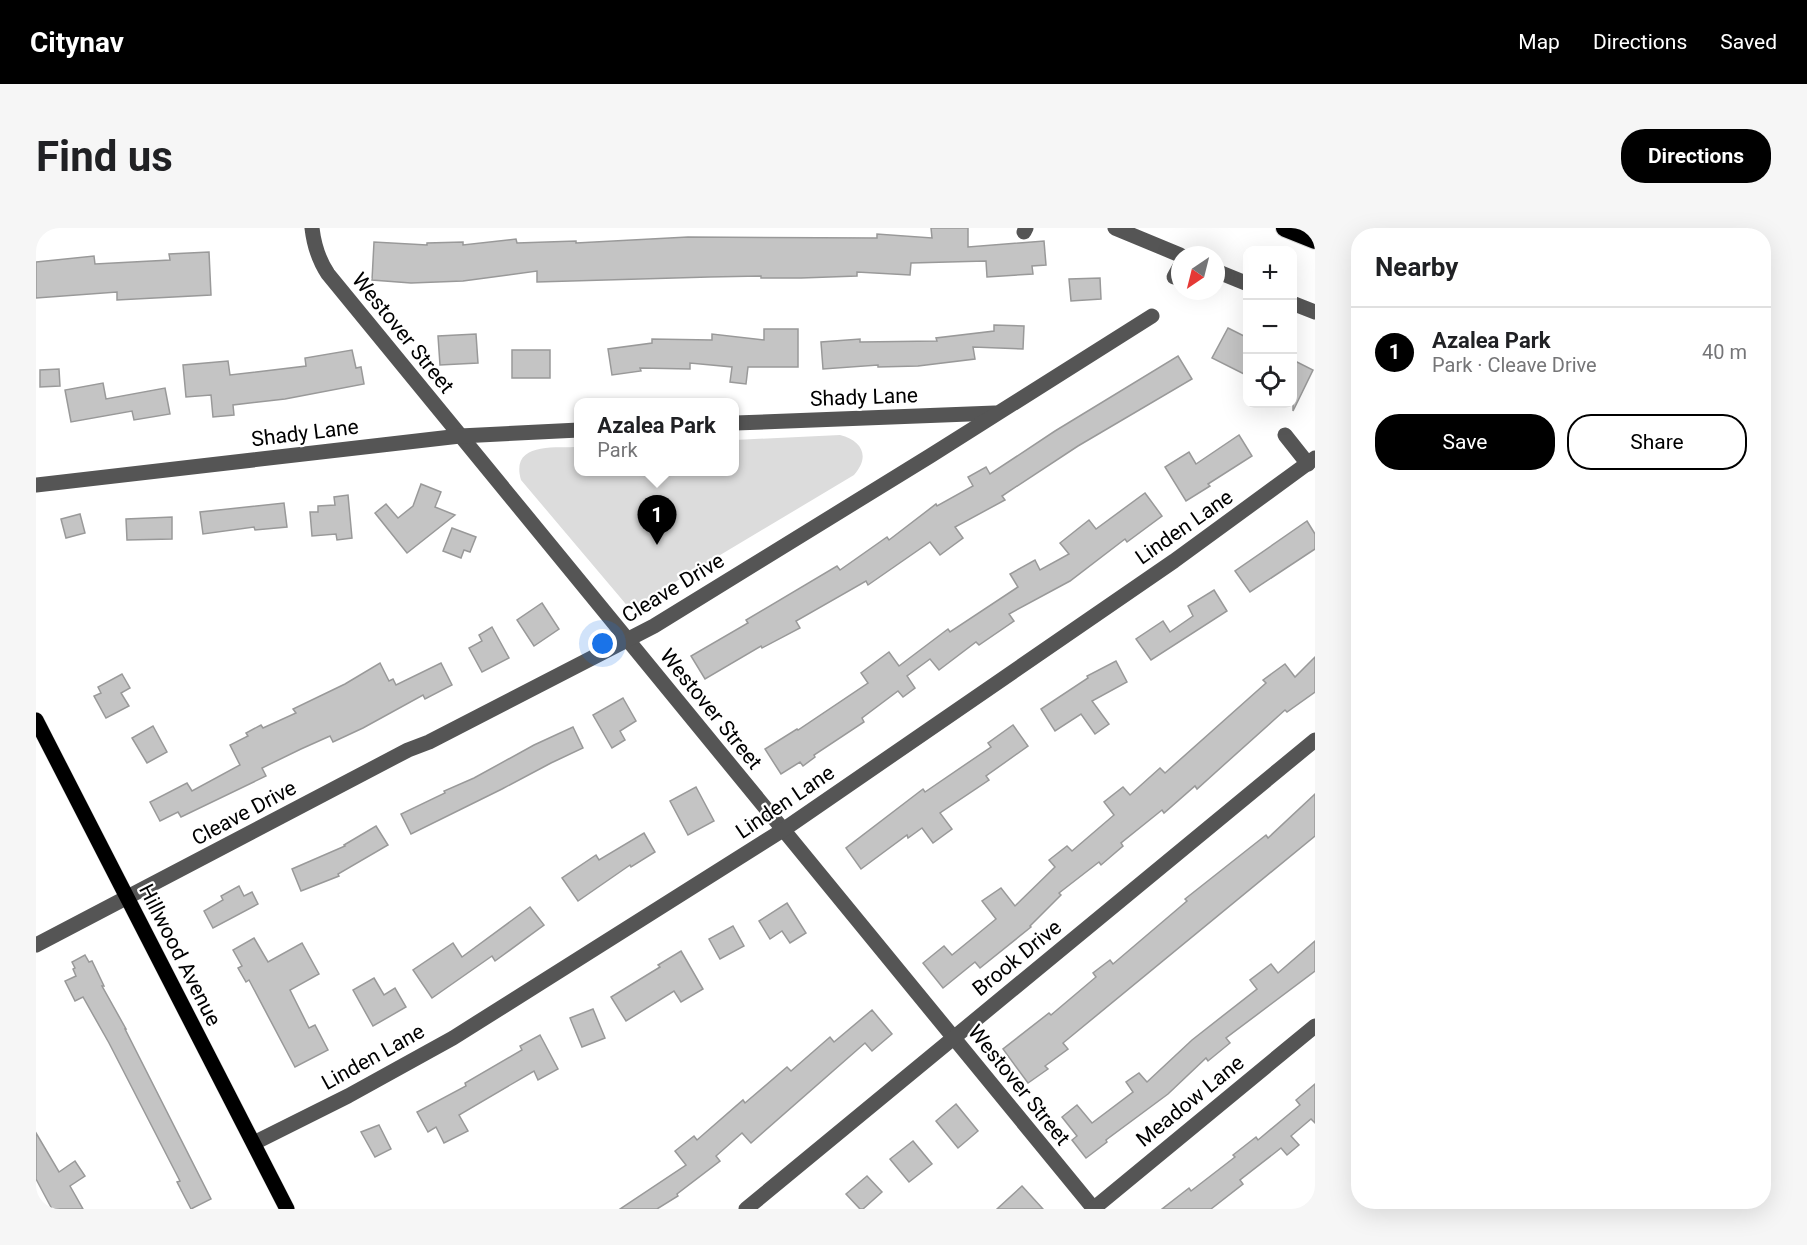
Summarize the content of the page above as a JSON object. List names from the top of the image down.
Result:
{
  "streets": {
    "main road": ["Hillwood Avenue"],
    "street": [
      "Westover Street",
      "Shady Lane",
      "Linden Lane",
      "Cleave Drive",
      "Brook Drive",
      "Meadow Lane"
    ]
  },
  "crossings": [
    ["Westover Street", "Shady Lane"],
    ["Westover Street", "Linden Lane"],
    ["Westover Street", "Cleave Drive"],
    ["Westover Street", "Brook Drive"],
    ["Westover Street", "Meadow Lane"],
    ["Shady Lane", "Cleave Drive"],
    ["Linden Lane", "Hillwood Avenue"],
    ["Cleave Drive", "Hillwood Avenue"]
  ],
  "north": "bottom left",
  "page": {
    "header": "Citynav",
    "nav": ["Map", "Directions", "Saved"],
    "buttons": [
      "Directions",
      ["Save", "Share"]
    ],
    "title": "Find us",
    "heading": "Nearby",
    "map_buttons": ["+", "−"],
    "list": [
      {
        "mark": "1",
        "name": "Azalea Park",
        "note": "Park · Cleave Drive",
        "value": "40 m"
      }
    ],
    "popup": ["Azalea Park", "Park"],
    "pins": "1"
  }
}
